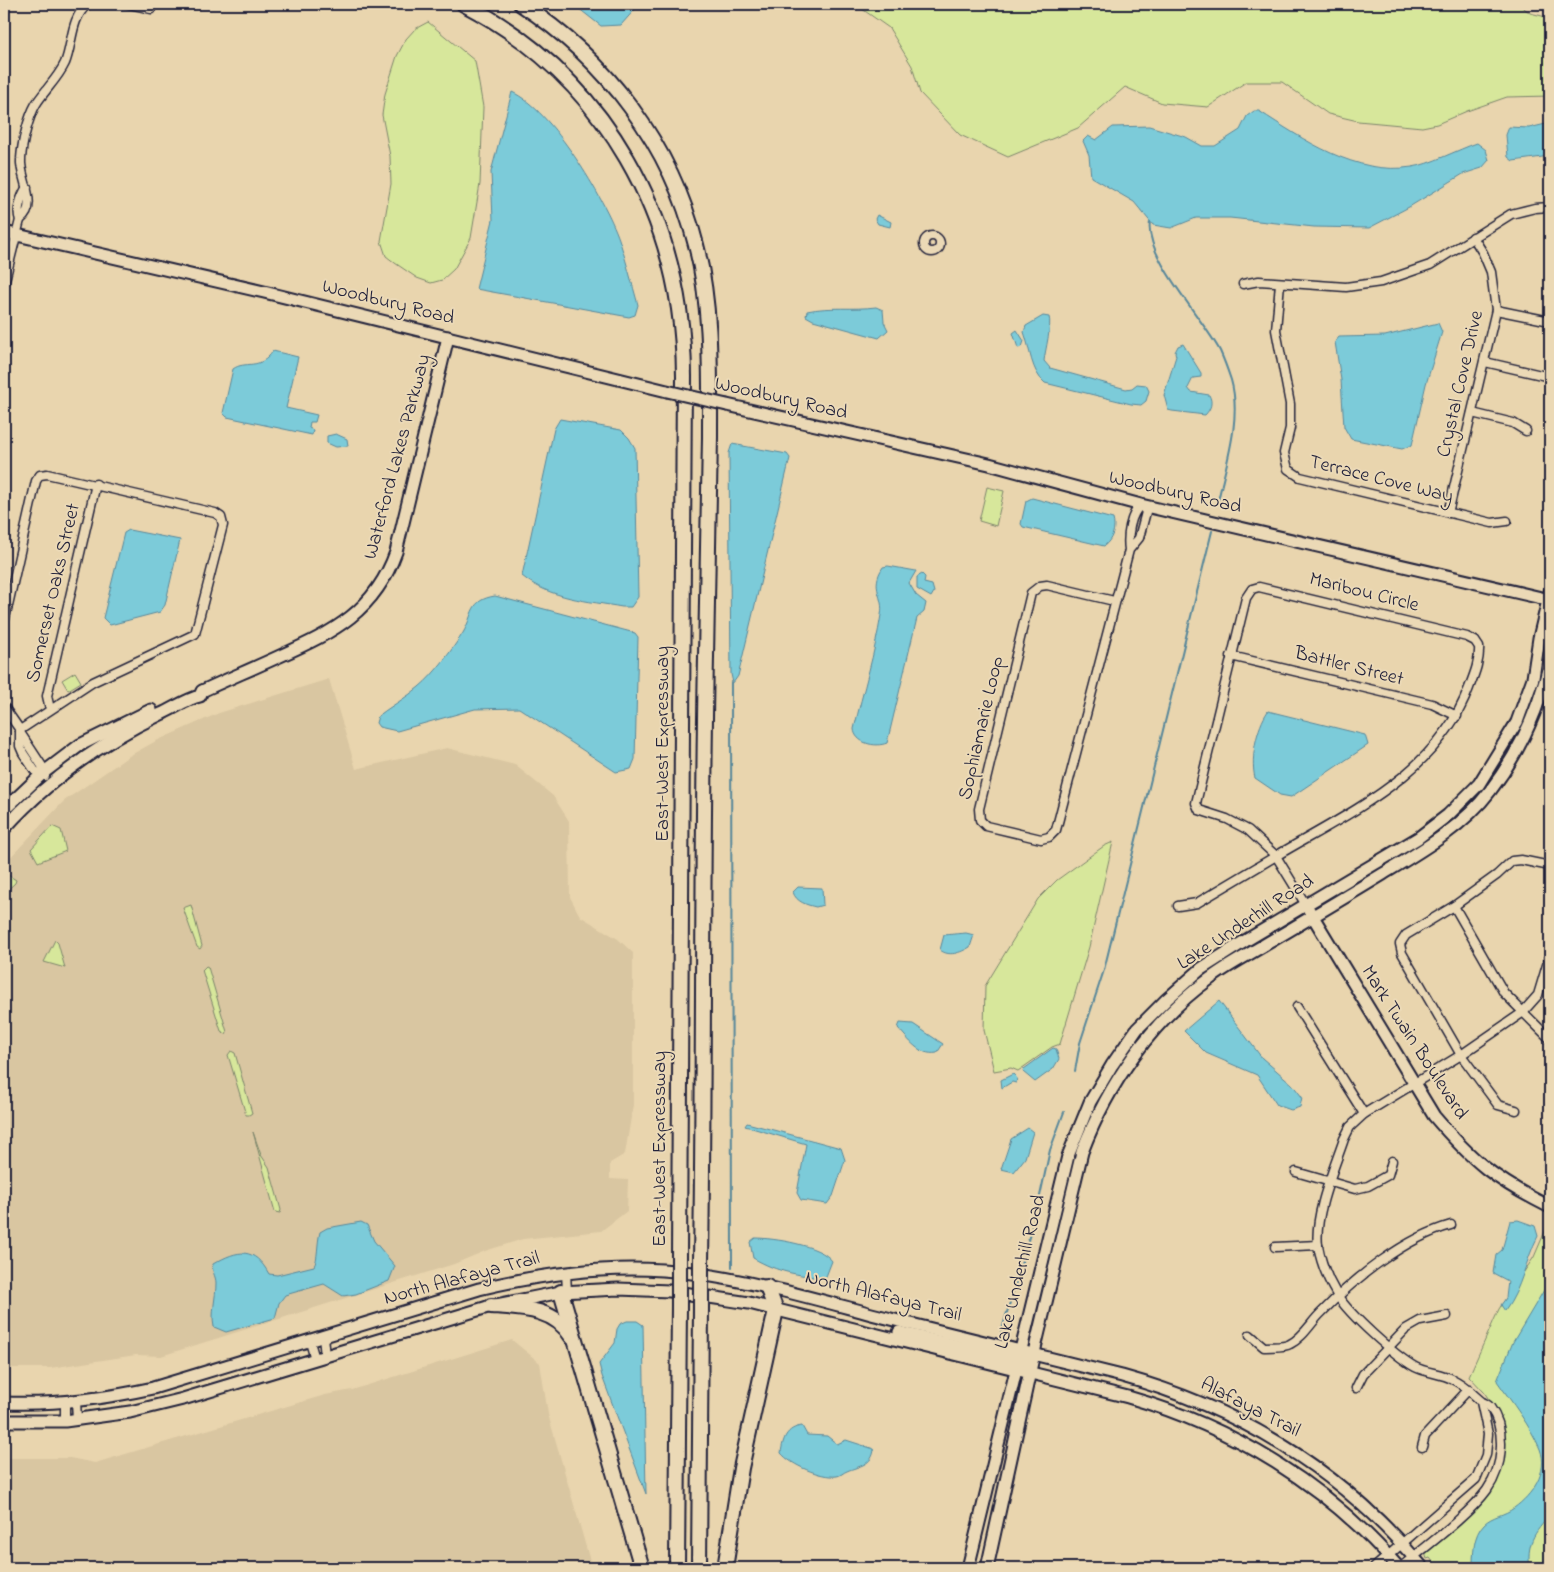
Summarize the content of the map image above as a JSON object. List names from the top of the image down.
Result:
{
  "streets": {
    "highway": ["East-West Expressway"],
    "street": [
      "Woodbury Road",
      "Crystal Cove Drive",
      "Waterford Lakes Parkway",
      "Terrace Cove Way",
      "Somerset Oaks Street",
      "Maribou Circle",
      "Battler Street",
      "Sophiamarie Loop",
      "Lake Underhill Road",
      "Mark Twain Boulevard",
      "North Alafaya Trail",
      "Alafaya Trail"
    ]
  },
  "crossings": [
    ["Woodbury Road", "Waterford Lakes Parkway"],
    ["Woodbury Road", "Sophiamarie Loop"],
    ["Woodbury Road", "Lake Underhill Road"],
    ["Crystal Cove Drive", "Terrace Cove Way"],
    ["Maribou Circle", "Battler Street"],
    ["Maribou Circle", "Lake Underhill Road"],
    ["Maribou Circle", "Mark Twain Boulevard"],
    ["Lake Underhill Road", "Mark Twain Boulevard"],
    ["Lake Underhill Road", "North Alafaya Trail"],
    ["Lake Underhill Road", "Alafaya Trail"],
    ["North Alafaya Trail", "Alafaya Trail"]
  ]
}
